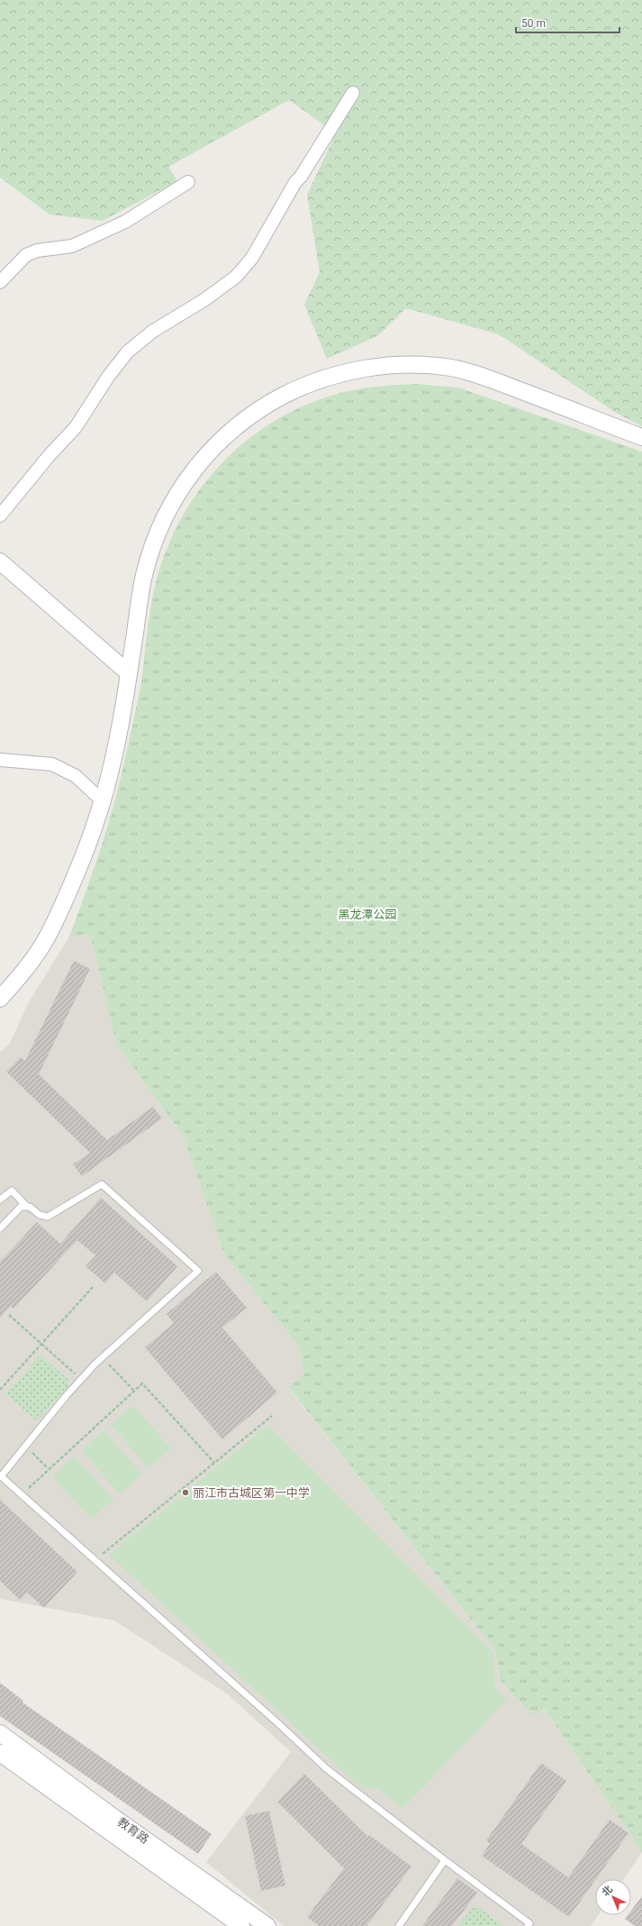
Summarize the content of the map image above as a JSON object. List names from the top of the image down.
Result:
{
  "streets": {
    "street": ["教育路"]
  },
  "parks": ["黑龙潭公园"],
  "places": ["丽江市古城区第一中学"],
  "scale_bar": "50 m",
  "north": "top left"
}
